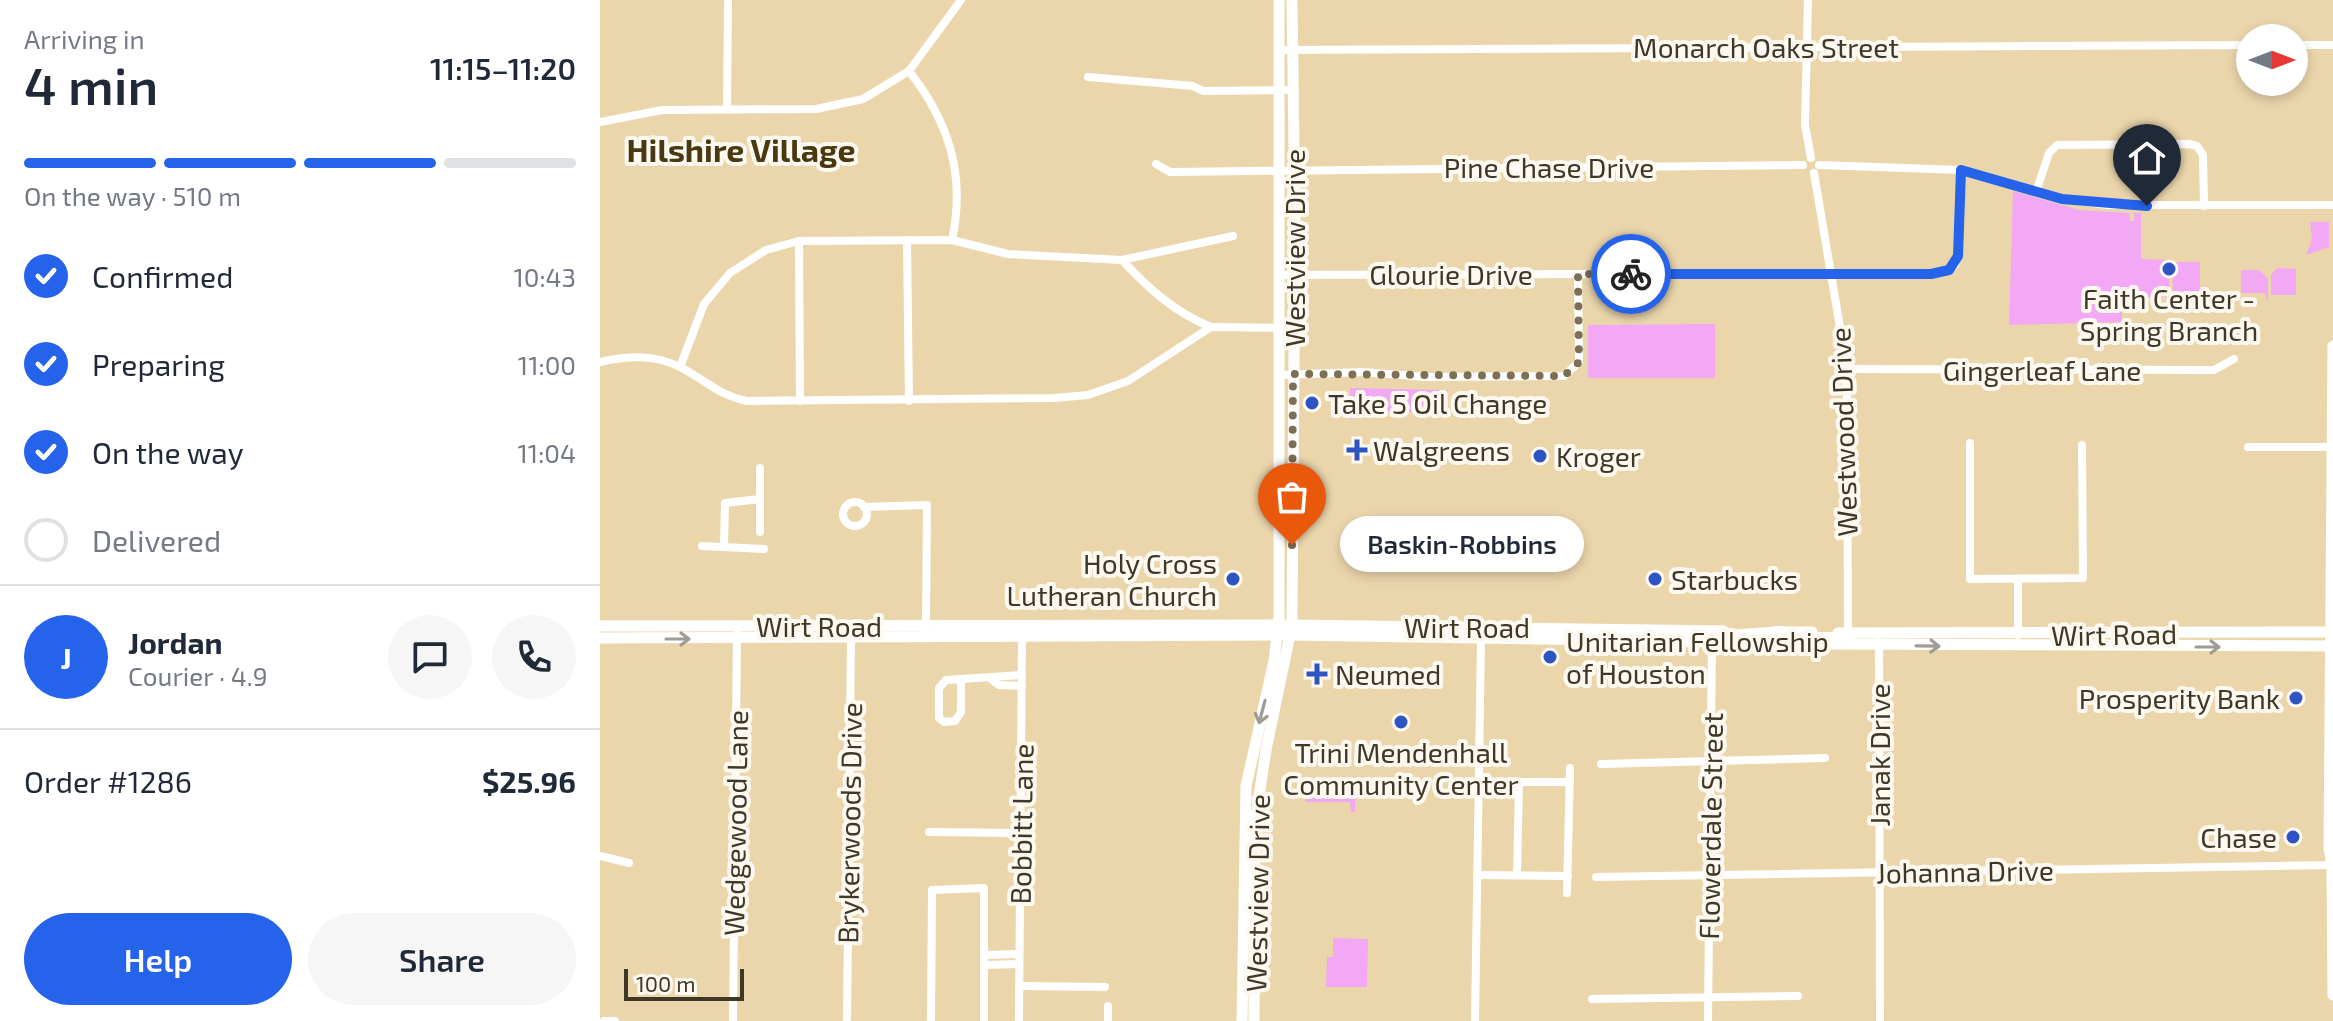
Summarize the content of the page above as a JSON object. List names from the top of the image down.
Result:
{
  "streets": {
    "main road": ["Westview Drive", "Wirt Road"],
    "street": [
      "Monarch Oaks Street",
      "Pine Chase Drive",
      "Glourie Drive",
      "Gingerleaf Lane",
      "Westwood Drive",
      "Janak Drive",
      "Wedgewood Lane",
      "Brykerwoods Drive",
      "Bobbitt Lane",
      "Flowerdale Street",
      "Johanna Drive"
    ]
  },
  "crossings": [
    ["Monarch Oaks Street", "Westview Drive"],
    ["Pine Chase Drive", "Westview Drive"],
    ["Westview Drive", "Glourie Drive"],
    ["Westview Drive", "Wirt Road"],
    ["Glourie Drive", "Westwood Drive"],
    ["Gingerleaf Lane", "Westwood Drive"],
    ["Westwood Drive", "Wirt Road"],
    ["Wirt Road", "Janak Drive"],
    ["Wirt Road", "Wedgewood Lane"],
    ["Wirt Road", "Brykerwoods Drive"],
    ["Wirt Road", "Bobbitt Lane"],
    ["Wirt Road", "Flowerdale Street"],
    ["Janak Drive", "Johanna Drive"],
    ["Flowerdale Street", "Johanna Drive"]
  ],
  "districts": ["Hilshire Village"],
  "places": {
    "other": [
      "Faith Center - Spring Branch",
      "Take 5 Oil Change",
      "Kroger",
      "Baskin-Robbins",
      "Holy Cross Lutheran Church",
      "Starbucks",
      "Unitarian Fellowship of Houston",
      "Prosperity Bank",
      "Trini Mendenhall Community Center",
      "Chase"
    ],
    "health": ["Walgreens", "Neumed"]
  },
  "scale_bar": "100 m",
  "north": "right",
  "page": {
    "heading": ["4 min", "Arriving in", "11:15–11:20"],
    "panel": [
      "Jordan",
      "Courier · 4.9",
      "Order #1286",
      "$25.96"
    ],
    "bar": "On the way · 510 m",
    "list": [
      ["Confirmed", "10:43"],
      ["Preparing", "11:00"],
      ["On the way", "11:04"],
      "Delivered"
    ],
    "bubble": "Baskin-Robbins",
    "round": "J",
    "buttons": ["Help", "Share"],
    "scale": "100 m"
  }
}
